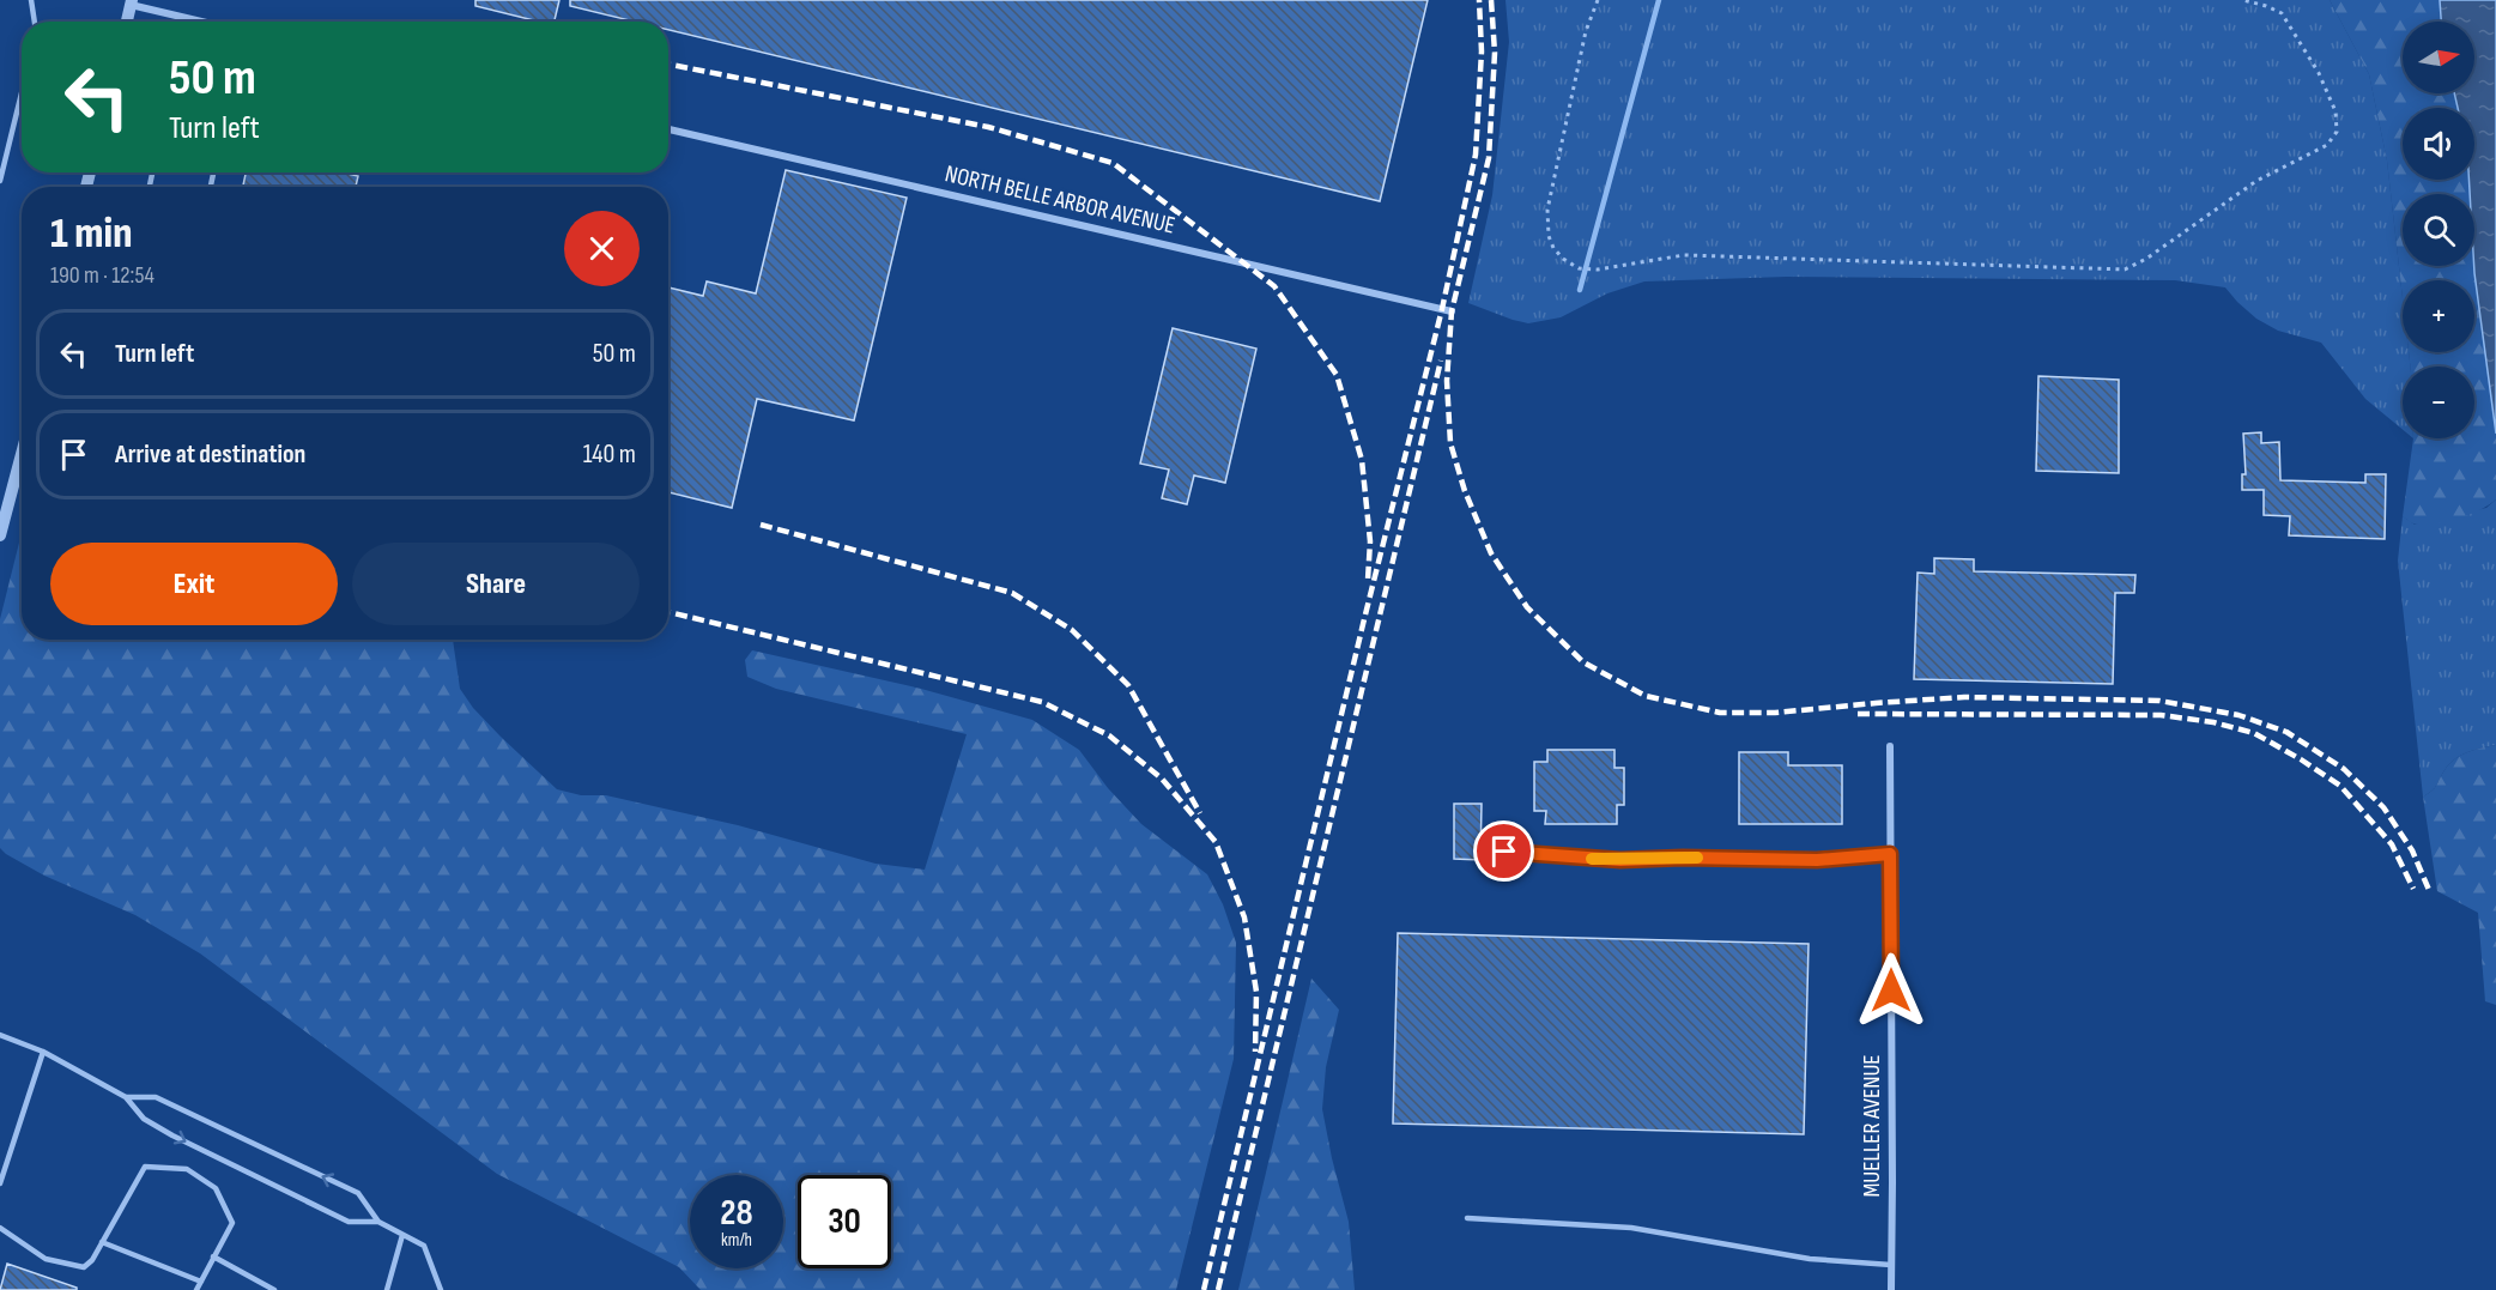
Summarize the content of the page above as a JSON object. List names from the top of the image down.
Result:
{
  "streets": {
    "street": ["NORTH BELLE ARBOR AVENUE", "MUELLER AVENUE"]
  },
  "north": "right",
  "page": {
    "map_buttons": ["+", "−"],
    "turn": ["50 m", "Turn left"],
    "heading": ["1 min", "190 m · 12:54"],
    "list": [
      {
        "name": "Turn left",
        "value": "50 m"
      },
      {
        "name": "Arrive at destination",
        "value": "140 m"
      }
    ],
    "buttons": ["Exit", "Share"],
    "speed": "28 km/h",
    "limit": "30"
  }
}
